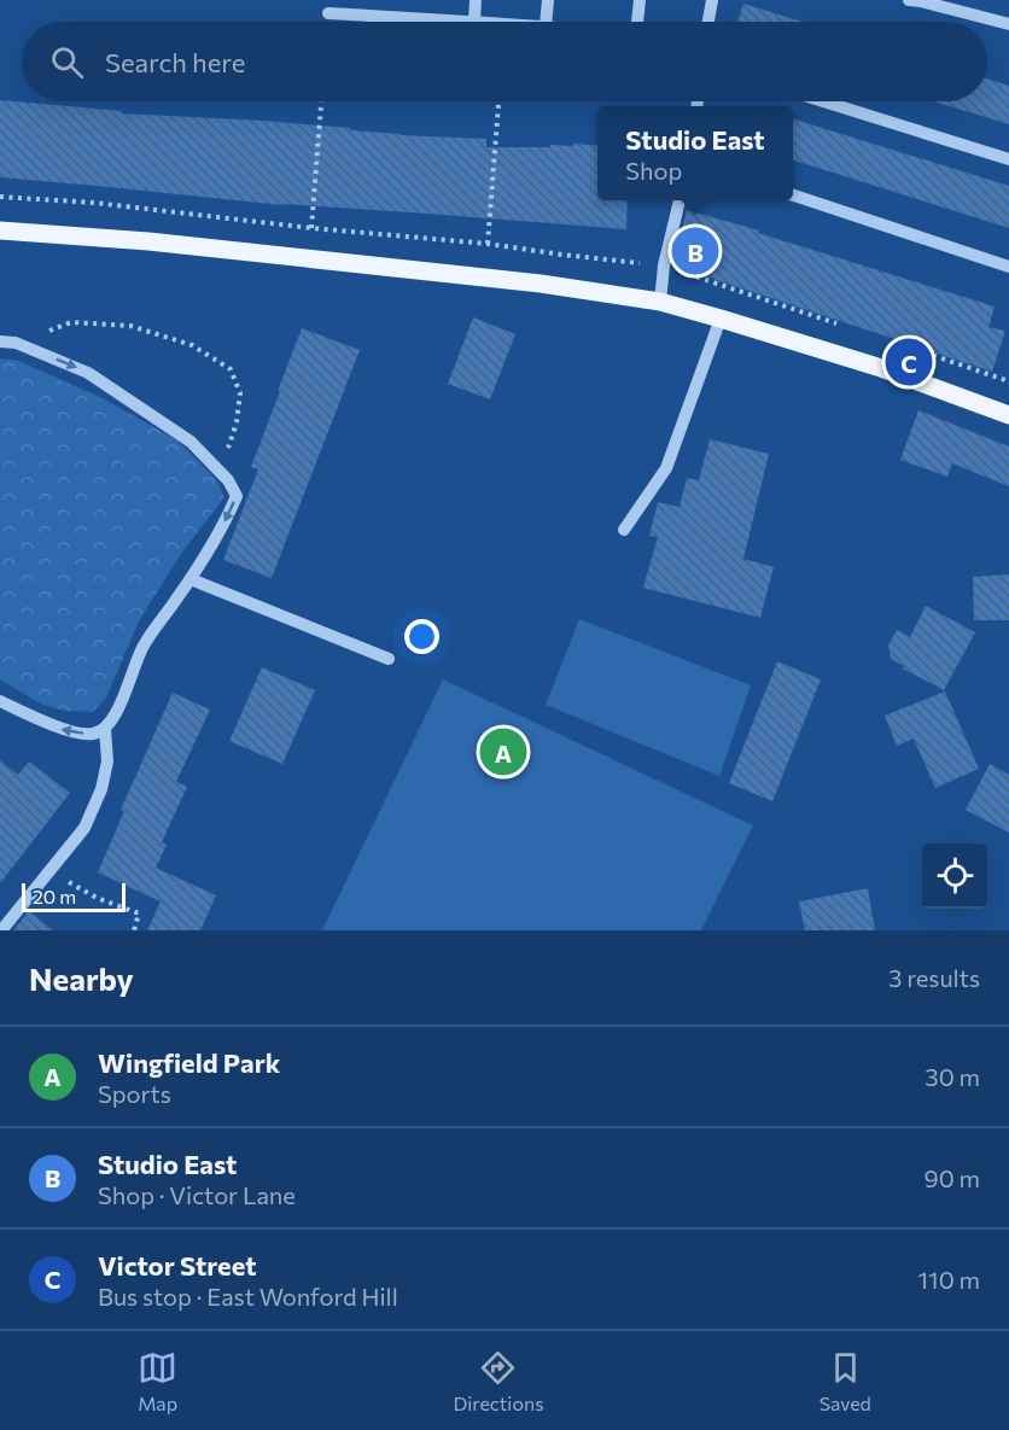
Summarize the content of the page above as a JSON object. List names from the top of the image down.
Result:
{
  "scale_bar": "20 m",
  "page": {
    "search": "Search here",
    "popup": ["Studio East", "Shop"],
    "pins": ["B", "C", "A"],
    "scale": "20 m",
    "heading": ["Nearby", "3 results"],
    "list": [
      {
        "mark": "A",
        "name": "Wingfield Park",
        "note": "Sports",
        "value": "30 m"
      },
      {
        "mark": "B",
        "name": "Studio East",
        "note": "Shop · Victor Lane",
        "value": "90 m"
      },
      {
        "mark": "C",
        "name": "Victor Street",
        "note": "Bus stop · East Wonford Hill",
        "value": "110 m"
      }
    ],
    "nav": ["Map", "Directions", "Saved"]
  }
}
